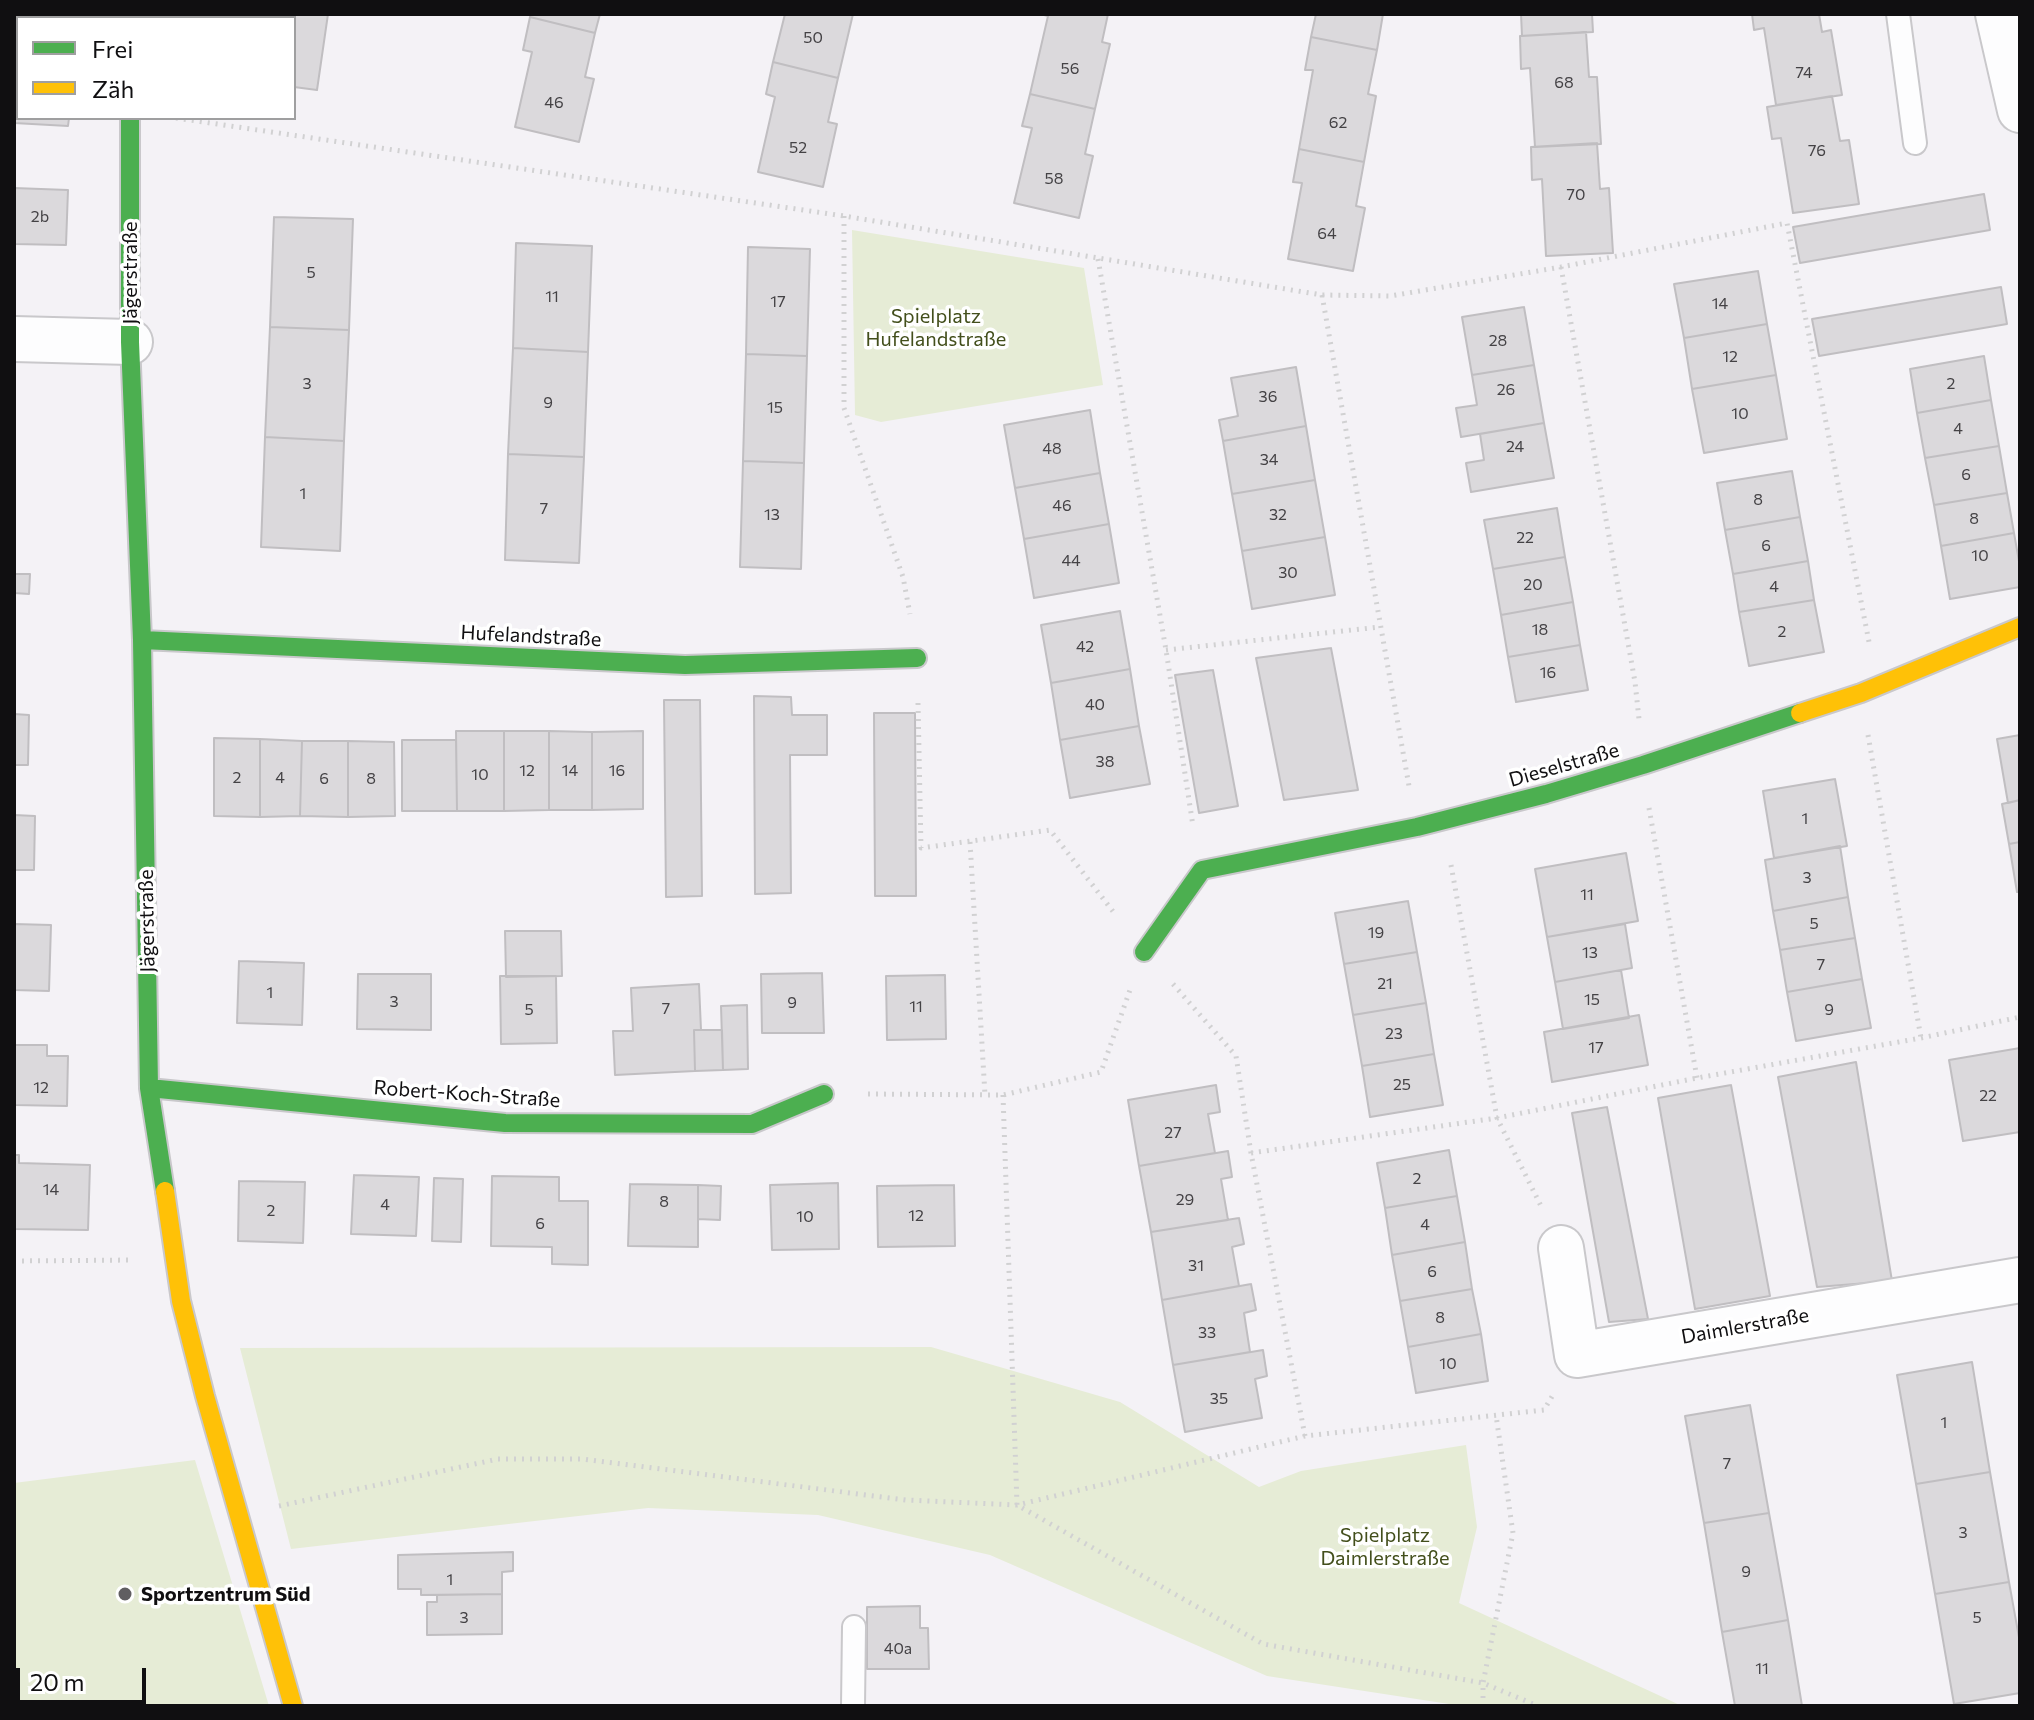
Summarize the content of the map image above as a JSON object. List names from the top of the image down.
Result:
{
  "streets": {
    "street": [
      "Jägerstraße",
      "Hufelandstraße",
      "Dieselstraße",
      "Robert-Koch-Straße",
      "Daimlerstraße"
    ]
  },
  "crossings": [
    ["Jägerstraße", "Hufelandstraße"],
    ["Jägerstraße", "Robert-Koch-Straße"]
  ],
  "parks": ["Spielplatz Hufelandstraße", "Spielplatz Daimlerstraße"],
  "places": ["Sportzentrum Süd"],
  "house_numbers": [
    "50",
    "56",
    "74",
    "68",
    "46",
    "62",
    "52",
    "76",
    "58",
    "70",
    "2b",
    "64",
    "5",
    "11",
    "17",
    "14",
    "28",
    "12",
    "3",
    "2",
    "26",
    "36",
    "9",
    "15",
    "10",
    "4",
    "24",
    "48",
    "34",
    "6",
    "1",
    "8",
    "46",
    "7",
    "13",
    "32",
    "8",
    "22",
    "6",
    "10",
    "44",
    "30",
    "20",
    "4",
    "18",
    "2",
    "42",
    "16",
    "40",
    "38",
    "12",
    "14",
    "16",
    "10",
    "2",
    "4",
    "6",
    "8",
    "1",
    "3",
    "11",
    "5",
    "19",
    "13",
    "7",
    "21",
    "1",
    "15",
    "3",
    "9",
    "11",
    "7",
    "5",
    "9",
    "23",
    "17",
    "25",
    "12",
    "22",
    "27",
    "2",
    "14",
    "29",
    "8",
    "4",
    "2",
    "12",
    "10",
    "6",
    "4",
    "31",
    "6",
    "8",
    "33",
    "10",
    "35",
    "1",
    "7",
    "3",
    "9",
    "1",
    "3",
    "5",
    "40a",
    "11"
  ],
  "legend": ["Frei", "Zäh"],
  "scale_bar": "20 m"
}
